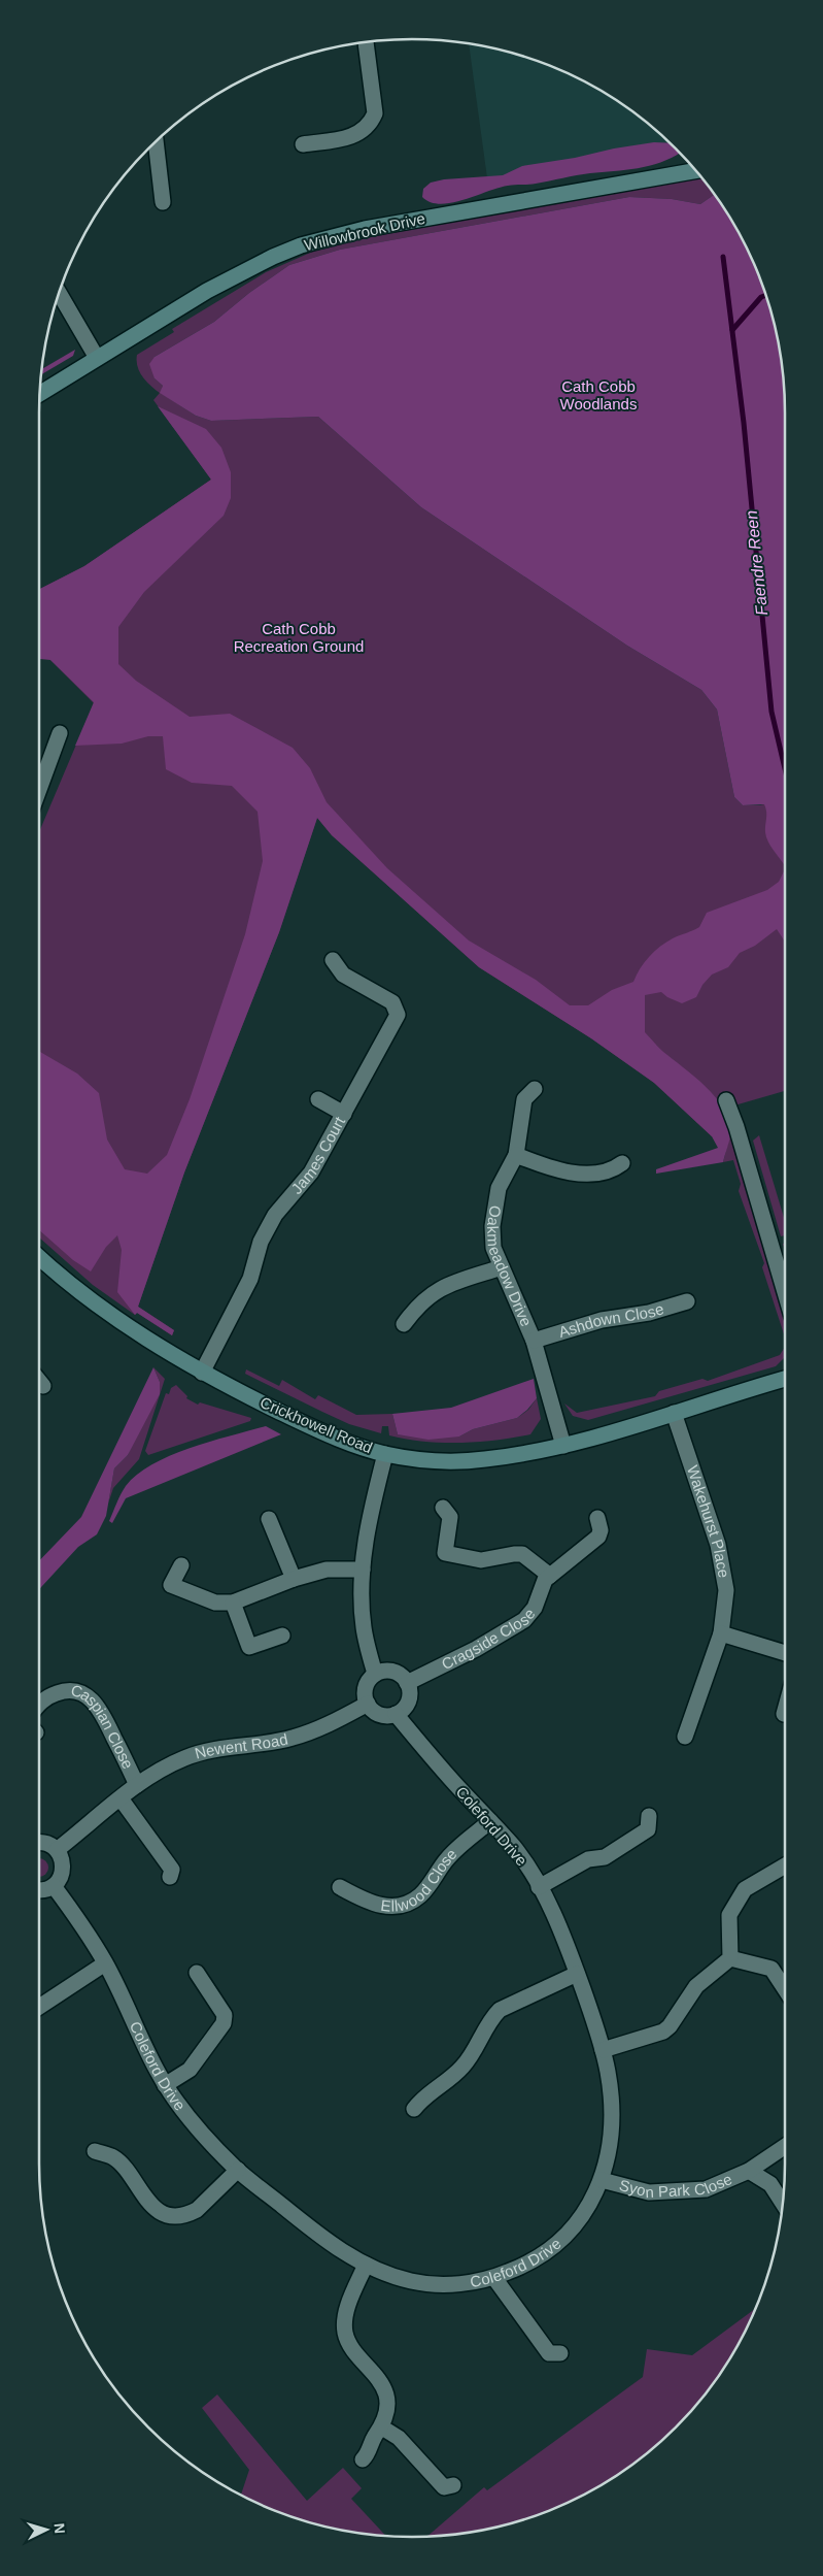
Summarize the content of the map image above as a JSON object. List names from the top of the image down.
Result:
{
  "streets": {
    "street": [
      "Willowbrook Drive",
      "James Court",
      "Oakmeadow Drive",
      "Ashdown Close",
      "Crickhowell Road",
      "Wakehurst Place",
      "Cragside Close",
      "Caspian Close",
      "Newent Road",
      "Coleford Drive",
      "Ellwood Close",
      "Syon Park Close"
    ]
  },
  "crossings": [
    ["James Court", "Crickhowell Road"],
    ["Oakmeadow Drive", "Ashdown Close"],
    ["Oakmeadow Drive", "Crickhowell Road"],
    ["Crickhowell Road", "Wakehurst Place"],
    ["Cragside Close", "Newent Road"],
    ["Cragside Close", "Coleford Drive"],
    ["Caspian Close", "Newent Road"],
    ["Newent Road", "Coleford Drive"],
    ["Coleford Drive", "Ellwood Close"],
    ["Coleford Drive", "Syon Park Close"]
  ],
  "water": ["Faendre Reen"],
  "parks": ["Cath Cobb Woodlands", "Cath Cobb Recreation Ground"],
  "north": "right"
}
